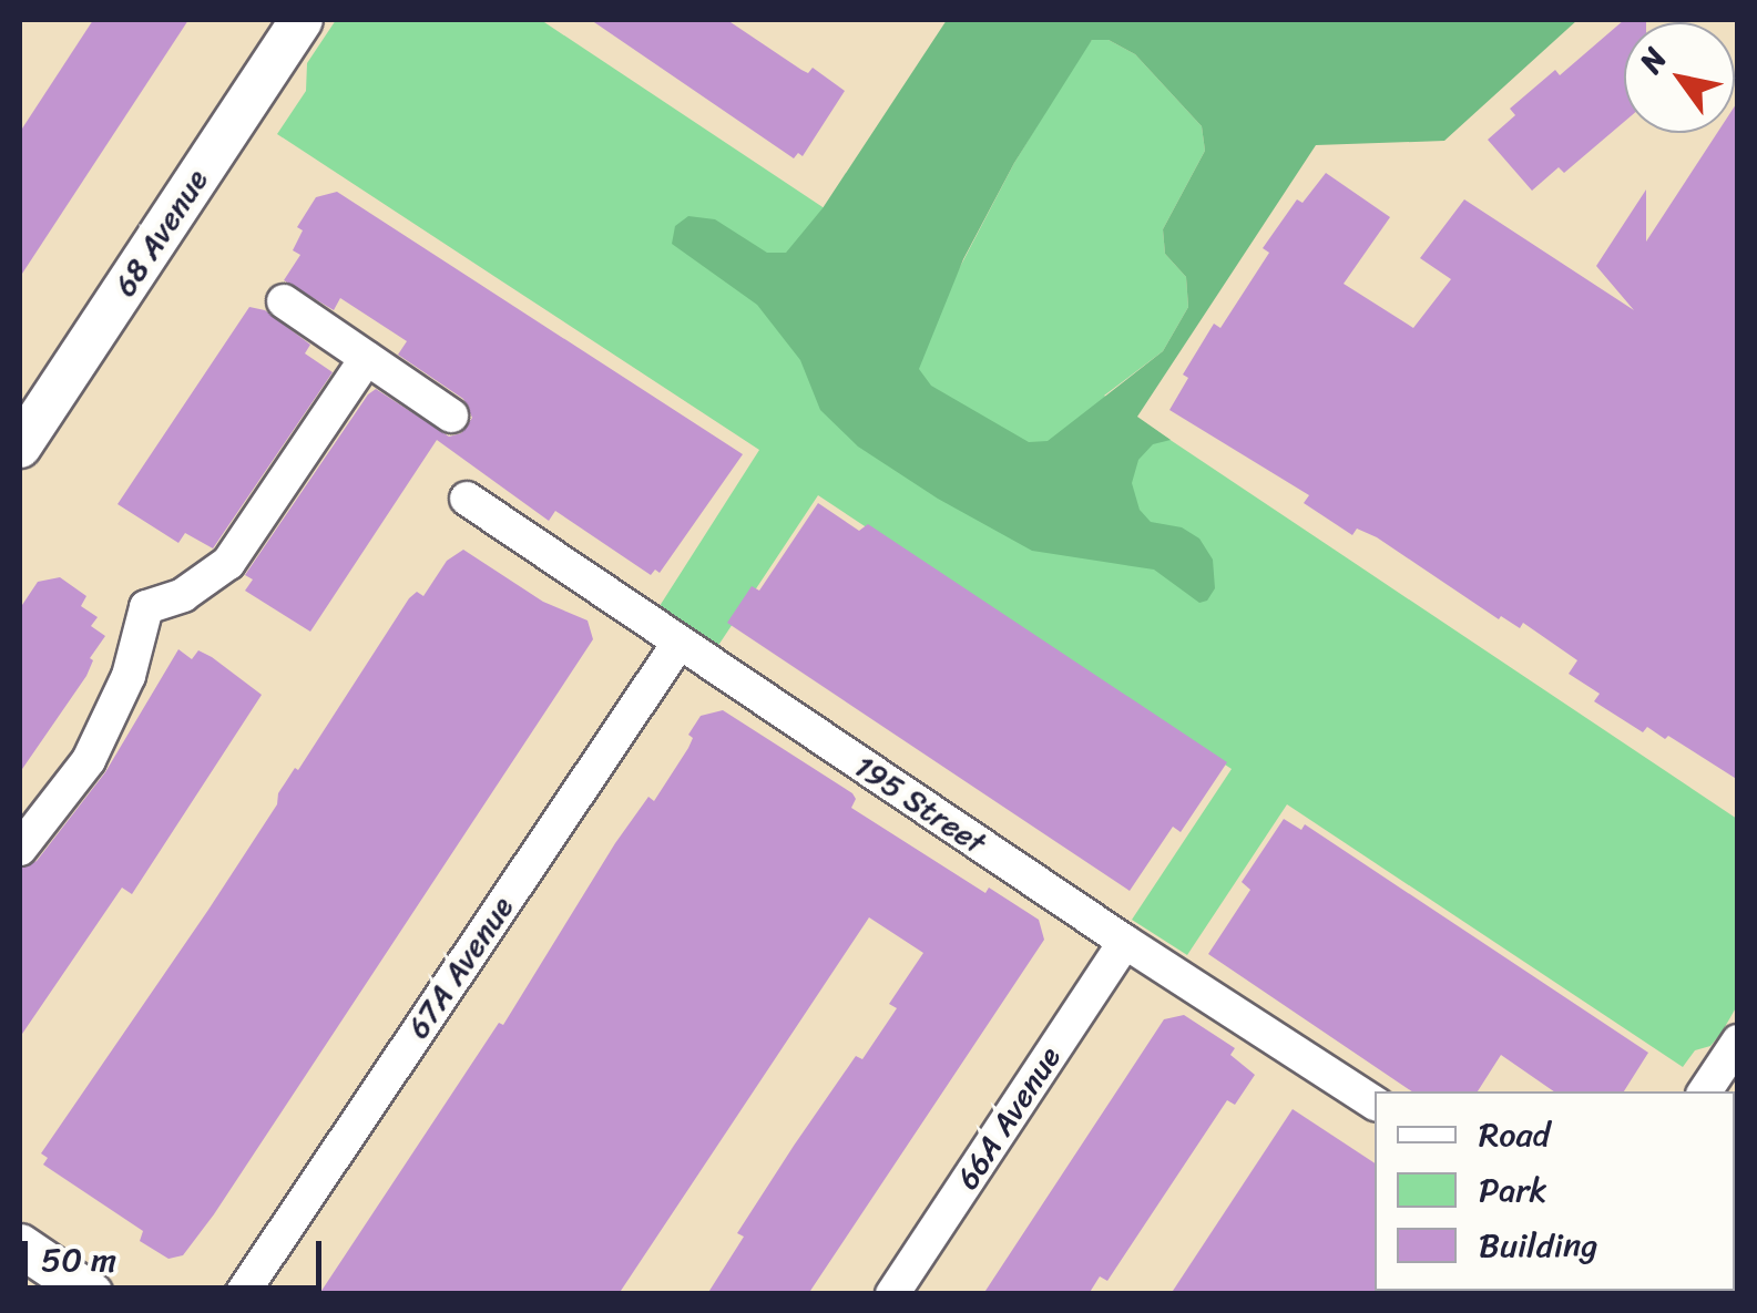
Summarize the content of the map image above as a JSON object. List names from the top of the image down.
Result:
{
  "streets": {
    "street": [
      "68 Avenue",
      "195 Street",
      "67A Avenue",
      "66A Avenue"
    ]
  },
  "crossings": [
    ["195 Street", "67A Avenue"],
    ["195 Street", "66A Avenue"]
  ],
  "legend": ["Road", "Park", "Building"],
  "scale_bar": "50 m",
  "north": "top left"
}
